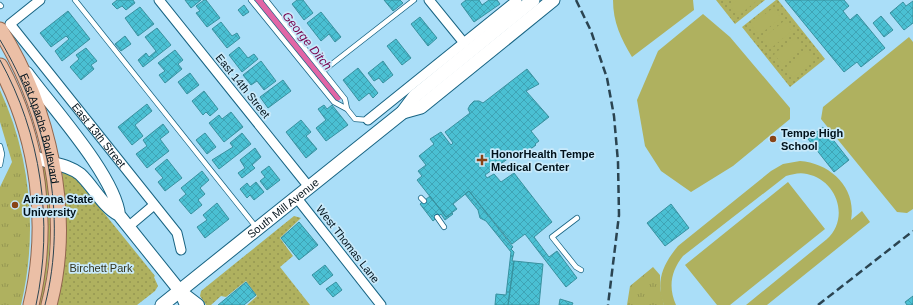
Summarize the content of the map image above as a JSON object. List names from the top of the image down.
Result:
{
  "streets": {
    "main road": ["East Apache Boulevard", "South Mill Avenue"],
    "street": ["East 14th Street", "East 13th Street", "West Thomas Lane"]
  },
  "crossings": [
    ["East 14th Street", "South Mill Avenue"],
    ["East Apache Boulevard", "East 13th Street"],
    ["East 13th Street", "South Mill Avenue"],
    ["South Mill Avenue", "West Thomas Lane"]
  ],
  "water": ["George Ditch"],
  "parks": ["Birchett Park"],
  "places": {
    "other": ["Tempe High School", "Arizona State University"],
    "health": ["HonorHealth Tempe Medical Center"]
  }
}
